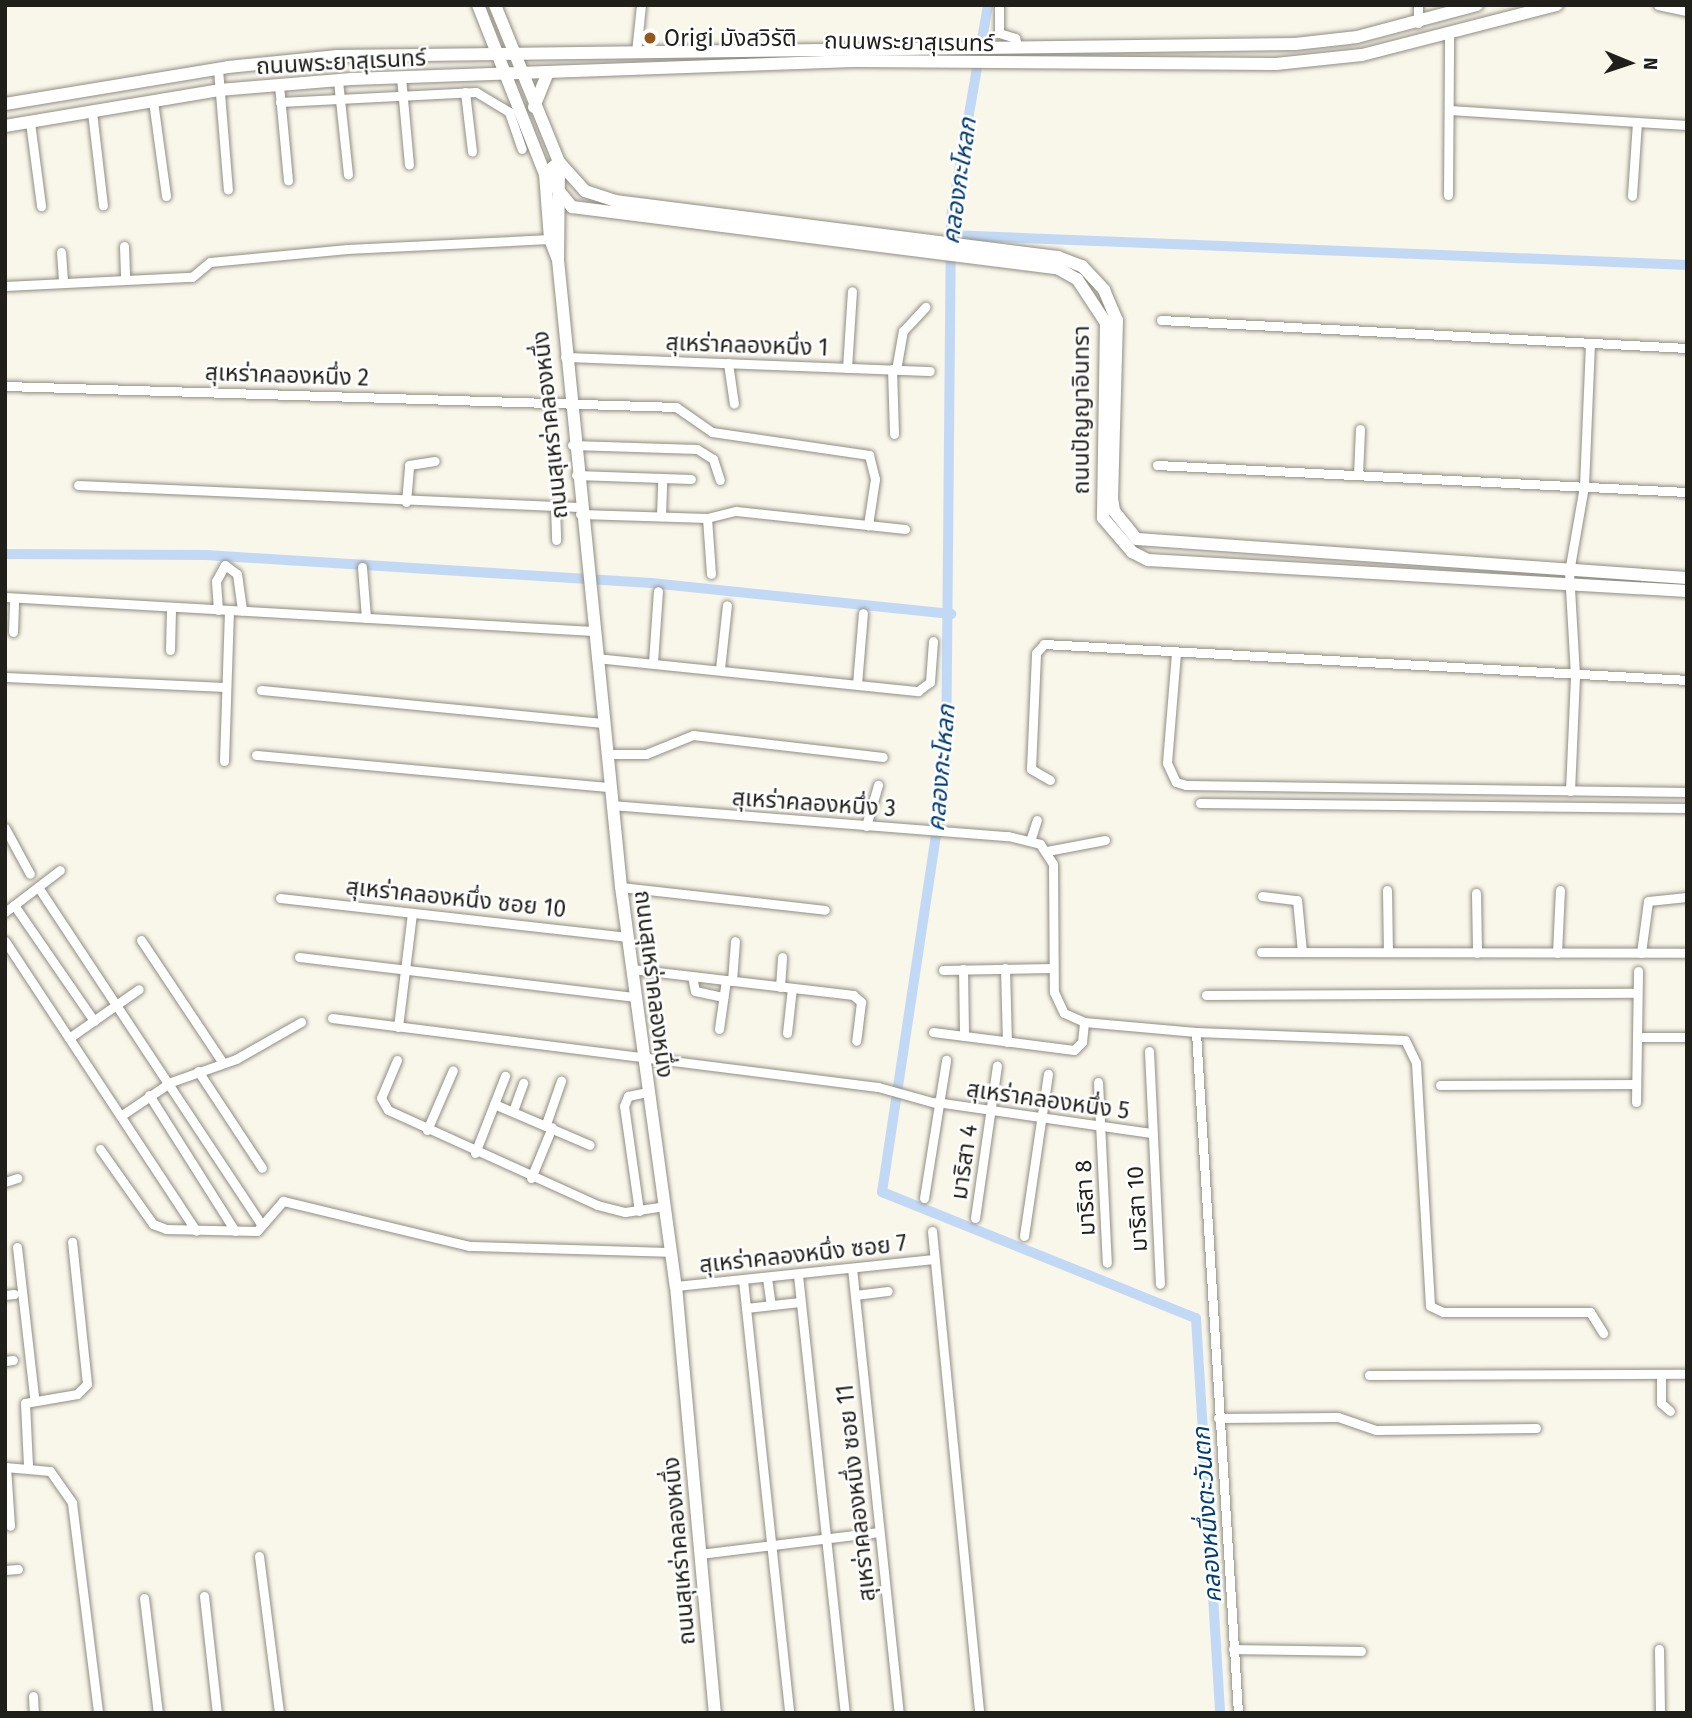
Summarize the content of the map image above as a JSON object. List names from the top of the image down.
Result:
{
  "streets": {
    "street": [
      "ถนนพระยาสุเรนทร์",
      "สุเหร่าคลองหนึ่ง 1",
      "สุเหร่าคลองหนึ่ง 2",
      "ถนนปัญญาอินทรา",
      "ถนนสุเหร่าคลองหนึ่ง",
      "สุเหร่าคลองหนึ่ง 3",
      "สุเหร่าคลองหนึ่ง ซอย 10",
      "สุเหร่าคลองหนึ่ง 5",
      "มาริสา 4",
      "มาริสา 8",
      "มาริสา 10",
      "สุเหร่าคลองหนึ่ง ซอย 7",
      "สุเหร่าคลองหนึ่ง ซอย 11"
    ]
  },
  "crossings": [
    ["ถนนพระยาสุเรนทร์", "ถนนปัญญาอินทรา"],
    ["สุเหร่าคลองหนึ่ง 1", "ถนนสุเหร่าคลองหนึ่ง"],
    ["สุเหร่าคลองหนึ่ง 2", "ถนนสุเหร่าคลองหนึ่ง"],
    ["ถนนปัญญาอินทรา", "ถนนสุเหร่าคลองหนึ่ง"],
    ["ถนนสุเหร่าคลองหนึ่ง", "สุเหร่าคลองหนึ่ง 3"],
    ["ถนนสุเหร่าคลองหนึ่ง", "สุเหร่าคลองหนึ่ง ซอย 10"],
    ["ถนนสุเหร่าคลองหนึ่ง", "สุเหร่าคลองหนึ่ง 5"],
    ["ถนนสุเหร่าคลองหนึ่ง", "สุเหร่าคลองหนึ่ง ซอย 7"],
    ["สุเหร่าคลองหนึ่ง 5", "มาริสา 4"],
    ["สุเหร่าคลองหนึ่ง 5", "มาริสา 8"],
    ["สุเหร่าคลองหนึ่ง 5", "มาริสา 10"],
    ["สุเหร่าคลองหนึ่ง ซอย 7", "สุเหร่าคลองหนึ่ง ซอย 11"]
  ],
  "water": ["คลองกะโหลก", "คลองหนึ่งตะวันตก"],
  "places": ["Origi มังสวิรัติ"],
  "north": "right"
}
